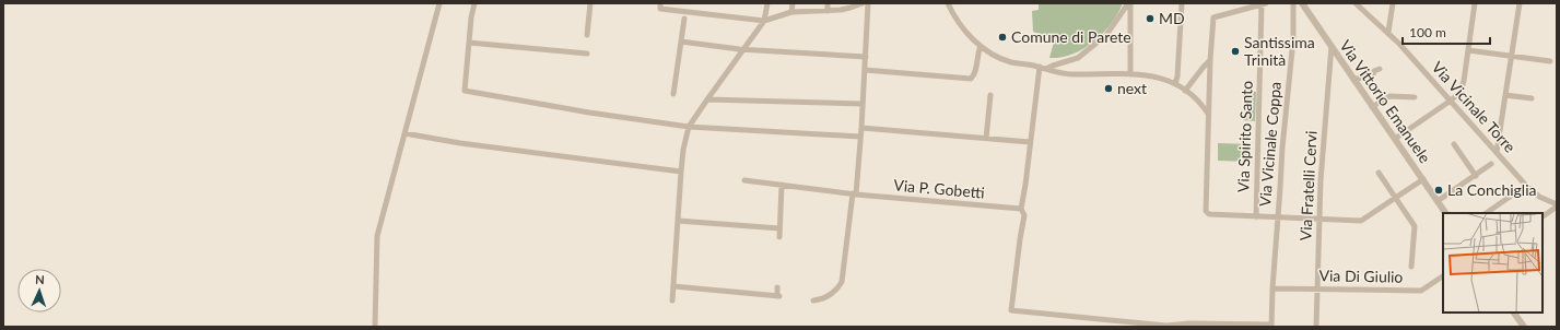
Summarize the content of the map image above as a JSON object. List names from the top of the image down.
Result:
{
  "streets": {
    "street": [
      "Via Vittorio Emanuele",
      "Via Vicinale Torre",
      "Via Spirito Santo",
      "Via Vicinale Coppa",
      "Via Fratelli Cervi",
      "Via P. Gobetti",
      "Via Di Giulio"
    ]
  },
  "crossings": [
    ["Via Vittorio Emanuele", "Via Fratelli Cervi"],
    ["Via Vicinale Coppa", "Via Di Giulio"],
    ["Via Fratelli Cervi", "Via Di Giulio"]
  ],
  "places": [
    "MD",
    "Comune di Parete",
    "Santissima Trinità",
    "next",
    "La Conchiglia"
  ],
  "scale_bar": "100 m",
  "north": "top"
}
